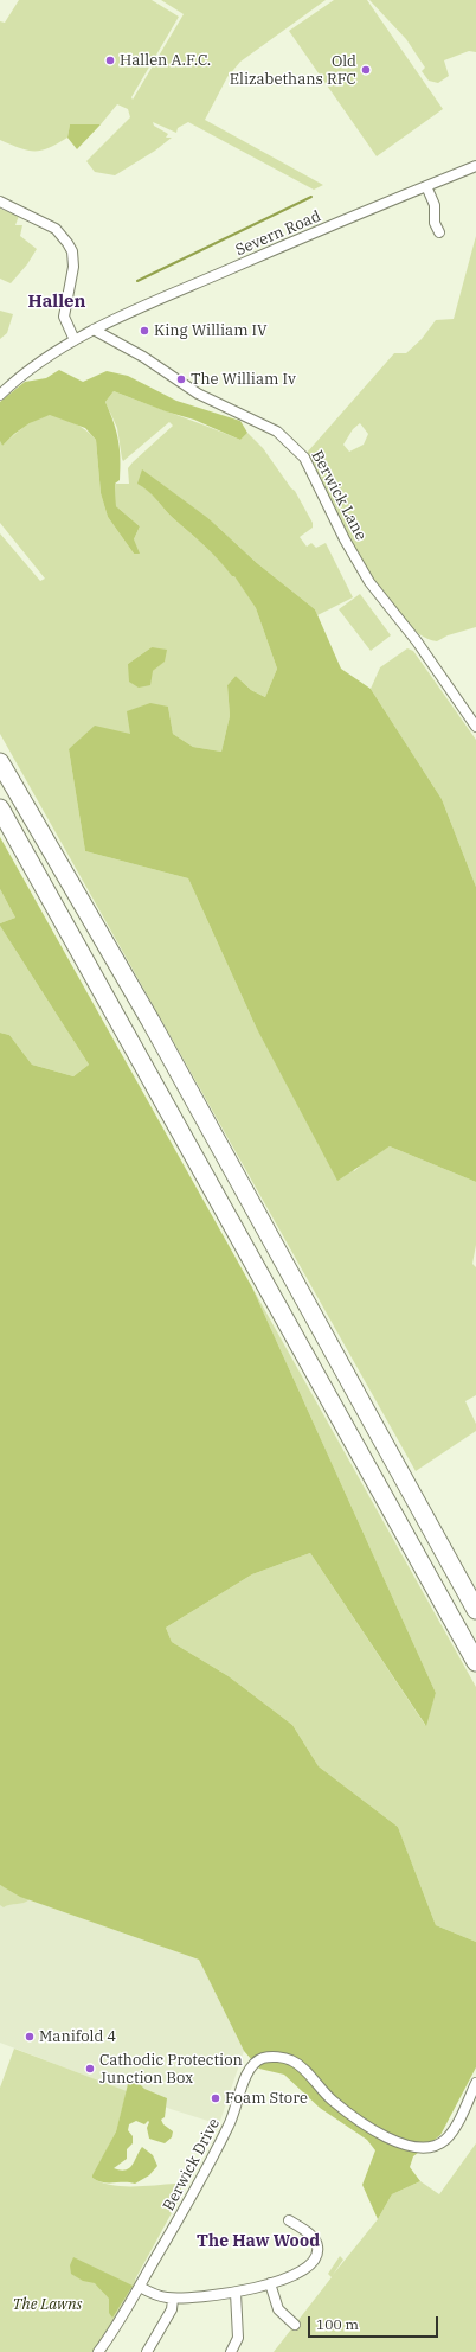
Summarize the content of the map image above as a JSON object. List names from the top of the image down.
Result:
{
  "streets": {
    "street": ["Severn Road", "Berwick Lane", "Berwick Drive"]
  },
  "crossings": [
    ["Severn Road", "Berwick Lane"]
  ],
  "districts": ["Hallen", "The Haw Wood"],
  "parks": ["The Lawns"],
  "places": [
    "Hallen A.F.C.",
    "Old Elizabethans RFC",
    "King William IV",
    "The William Iv",
    "Manifold 4",
    "Cathodic Protection Junction Box",
    "Foam Store"
  ],
  "scale_bar": "100 m"
}
